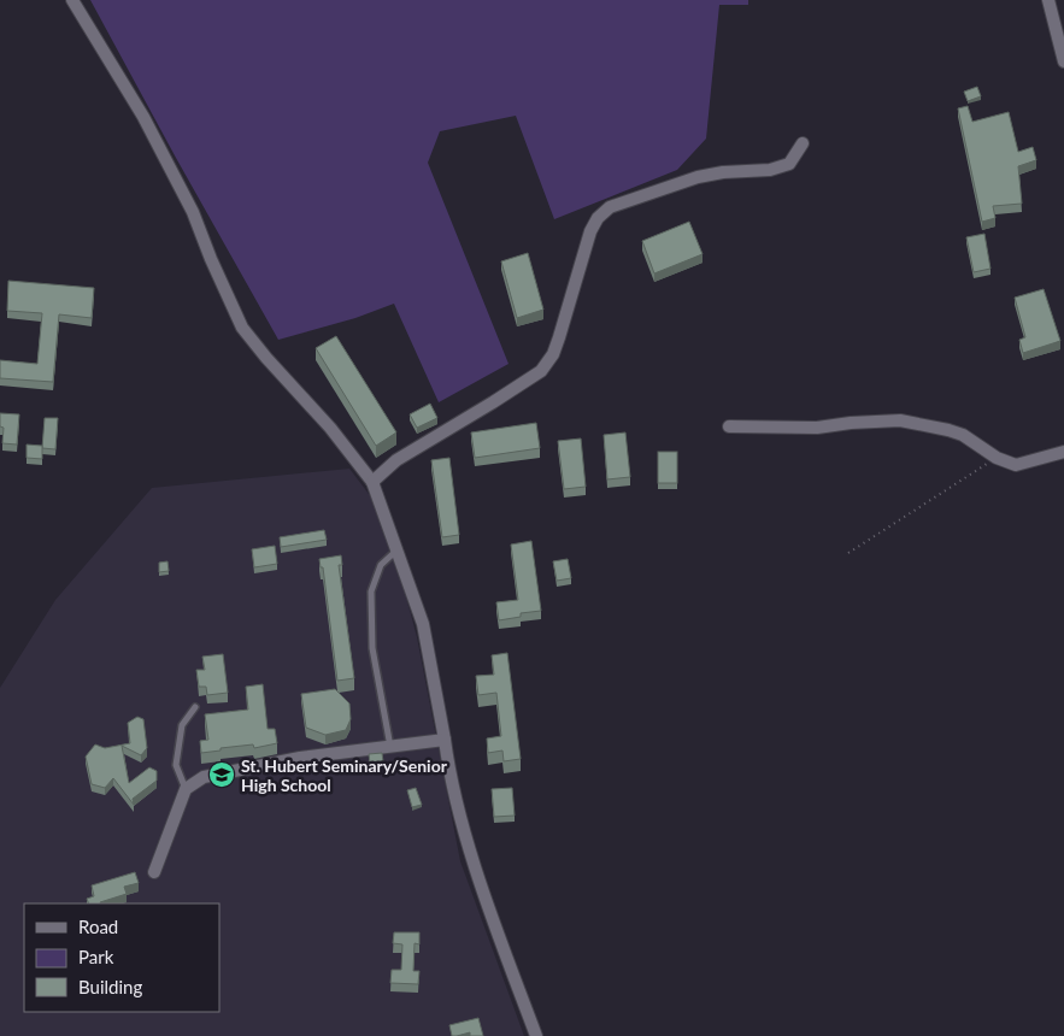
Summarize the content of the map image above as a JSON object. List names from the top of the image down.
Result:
{
  "places": {
    "school or university": ["St. Hubert Seminary/Senior High School"]
  },
  "legend": ["Road", "Park", "Building"]
}
